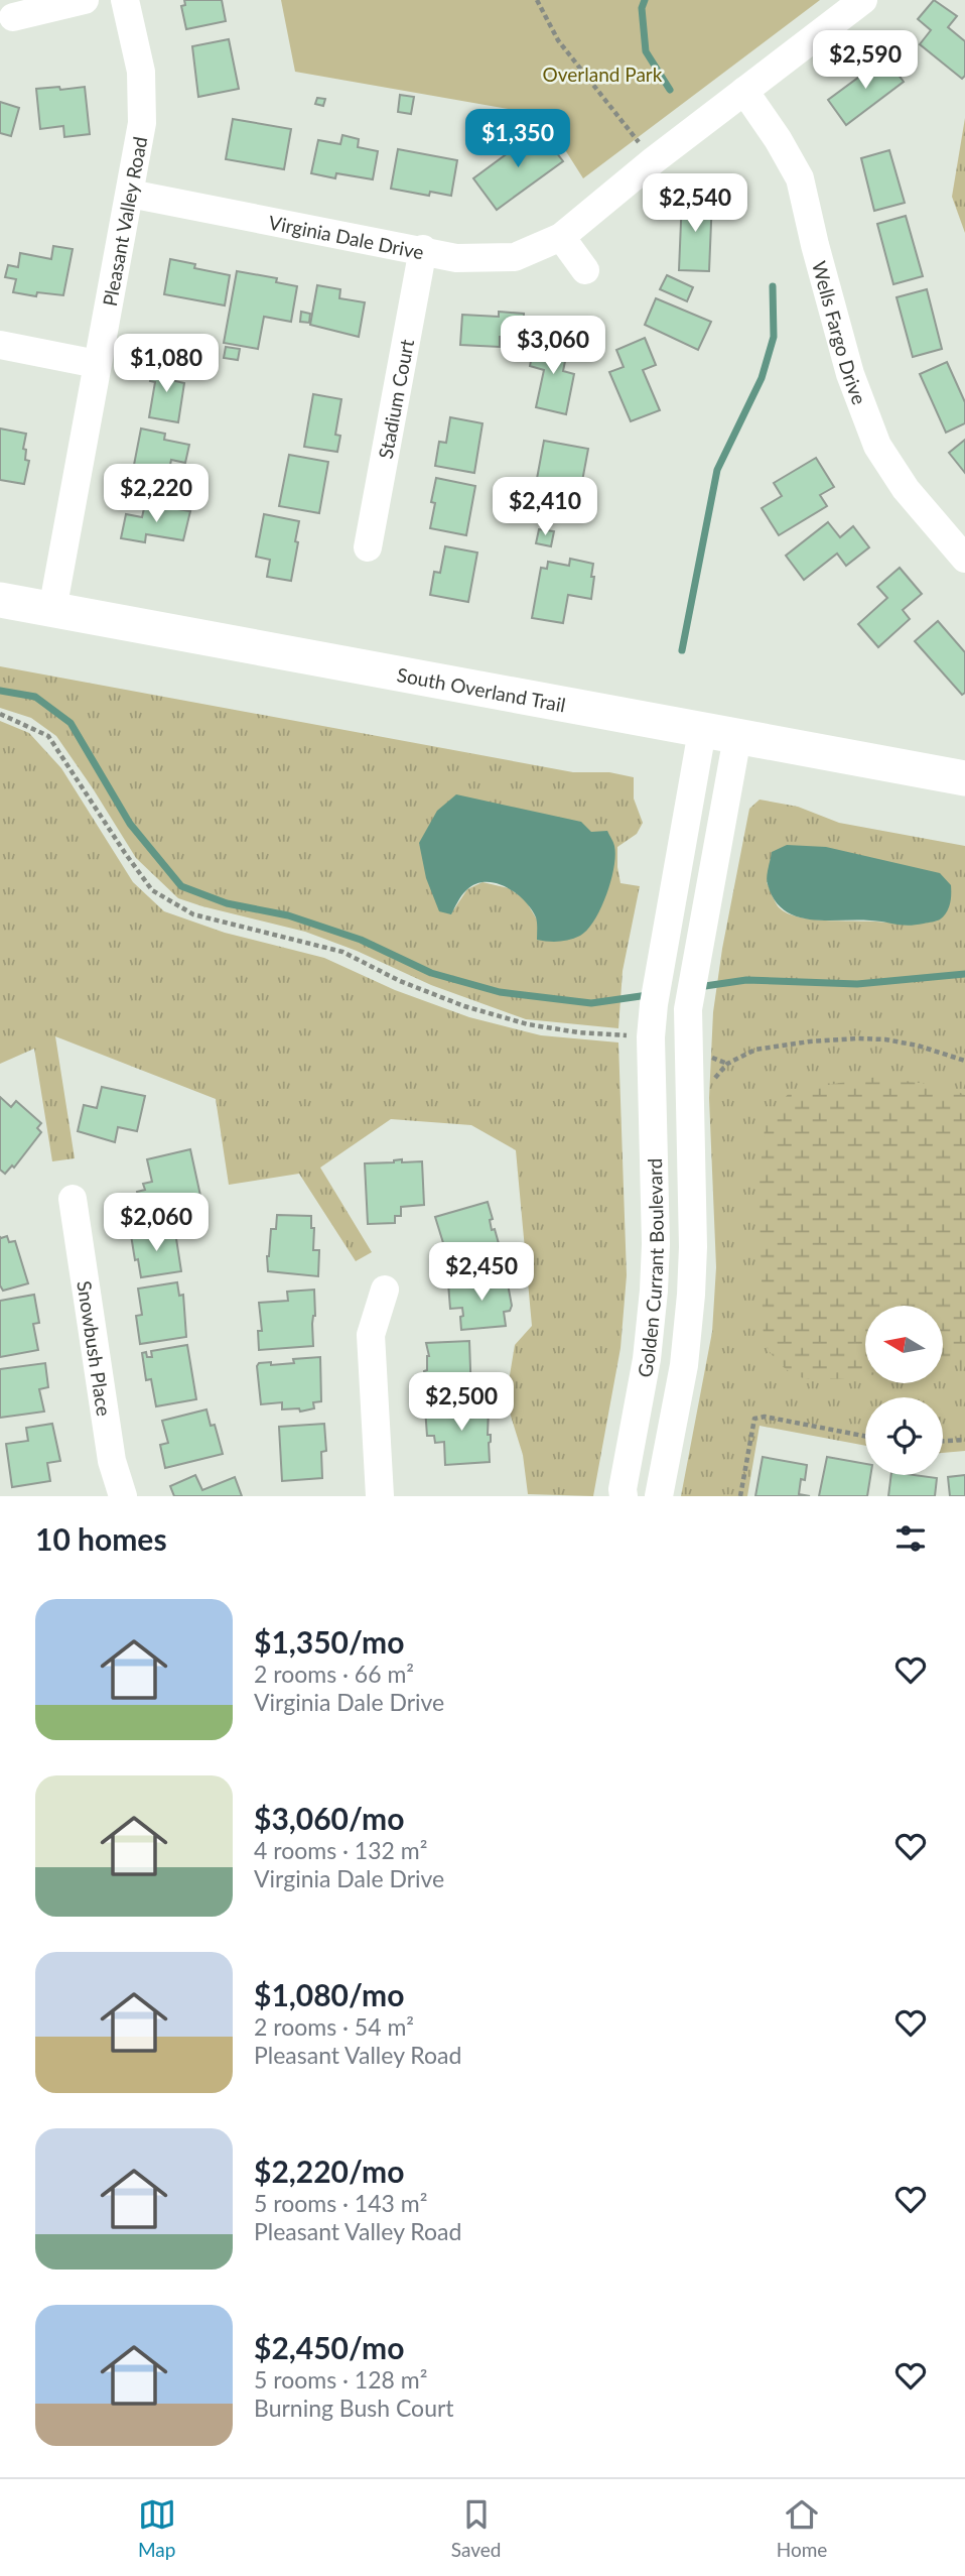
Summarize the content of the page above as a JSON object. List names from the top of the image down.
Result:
{
  "streets": {
    "main road": ["South Overland Trail"],
    "street": [
      "Pleasant Valley Road",
      "Virginia Dale Drive",
      "Wells Fargo Drive",
      "Stadium Court",
      "Golden Currant Boulevard",
      "Snowbush Place"
    ]
  },
  "crossings": [
    ["Pleasant Valley Road", "Virginia Dale Drive"],
    ["Pleasant Valley Road", "South Overland Trail"],
    ["Virginia Dale Drive", "Wells Fargo Drive"],
    ["Virginia Dale Drive", "Stadium Court"],
    ["South Overland Trail", "Golden Currant Boulevard"]
  ],
  "parks": ["Overland Park"],
  "north": "left",
  "page": {
    "price": [
      "$2,590",
      "$1,350",
      "$2,540",
      "$3,060",
      "$1,080",
      "$2,220",
      "$2,410",
      "$2,060",
      "$2,450",
      "$2,500"
    ],
    "heading": "10 homes",
    "list": [
      {
        "name": "$1,350/mo",
        "note": "2 rooms · 66 m² · Virginia Dale Drive"
      },
      {
        "name": "$3,060/mo",
        "note": "4 rooms · 132 m² · Virginia Dale Drive"
      },
      {
        "name": "$1,080/mo",
        "note": "2 rooms · 54 m² · Pleasant Valley Road"
      },
      {
        "name": "$2,220/mo",
        "note": "5 rooms · 143 m² · Pleasant Valley Road"
      },
      {
        "name": "$2,450/mo",
        "note": "5 rooms · 128 m² · Burning Bush Court"
      }
    ],
    "tabs": ["Map", "Saved", "Home"]
  }
}
